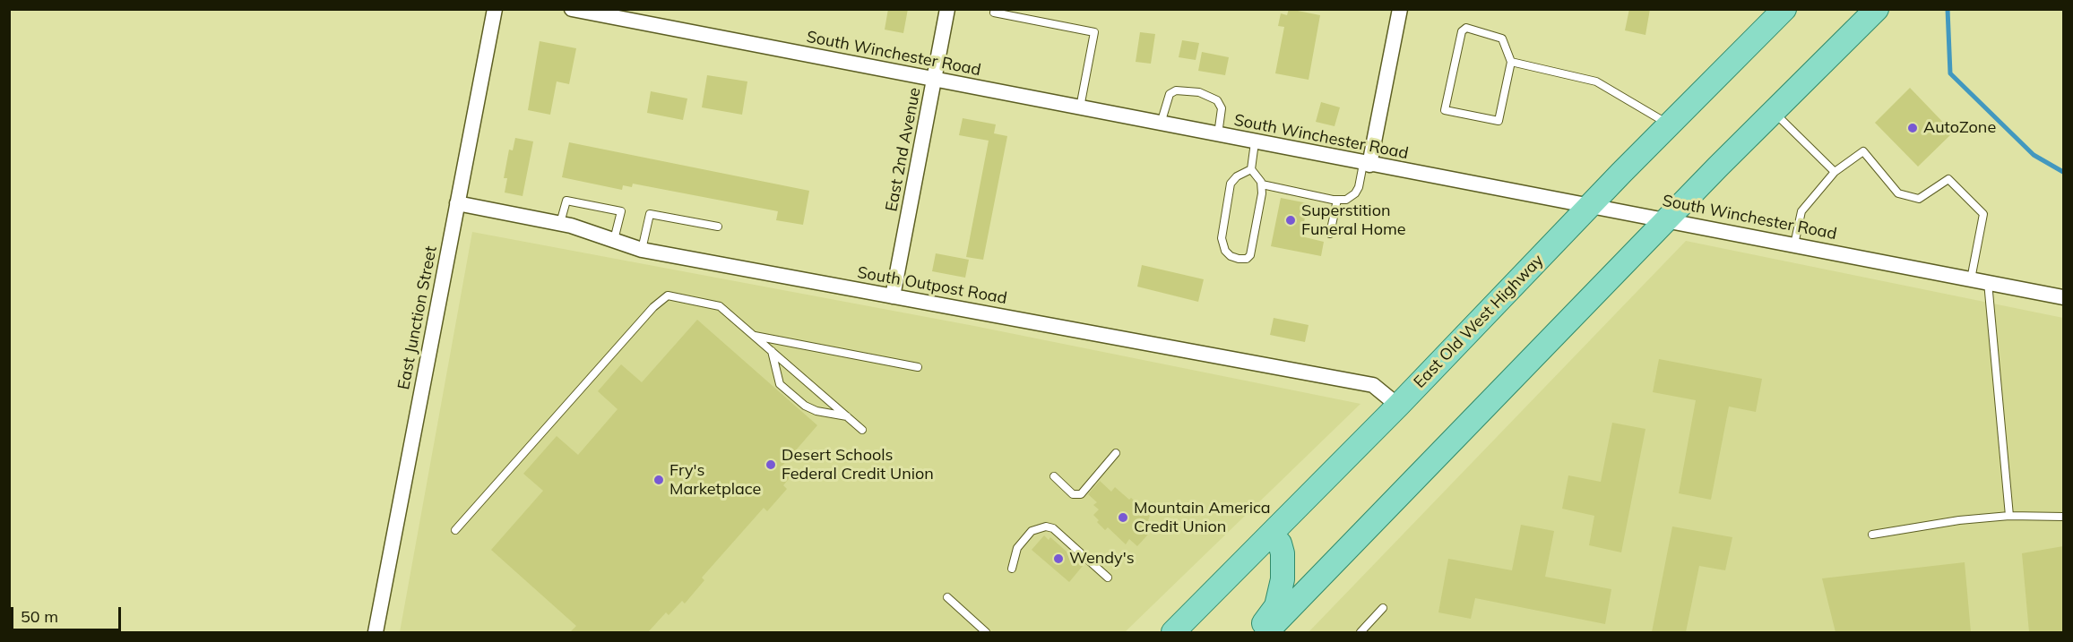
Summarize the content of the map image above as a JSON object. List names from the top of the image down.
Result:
{
  "streets": {
    "main road": ["East Old West Highway"],
    "street": [
      "South Winchester Road",
      "East 2nd Avenue",
      "South Outpost Road",
      "East Junction Street"
    ]
  },
  "crossings": [
    ["South Winchester Road", "East 2nd Avenue"],
    ["South Winchester Road", "East Old West Highway"],
    ["East 2nd Avenue", "South Outpost Road"],
    ["South Outpost Road", "East Junction Street"],
    ["South Outpost Road", "East Old West Highway"]
  ],
  "places": [
    "AutoZone",
    "Superstition Funeral Home",
    "Desert Schools Federal Credit Union",
    "Fry's Marketplace",
    "Mountain America Credit Union",
    "Wendy's"
  ],
  "scale_bar": "50 m"
}
